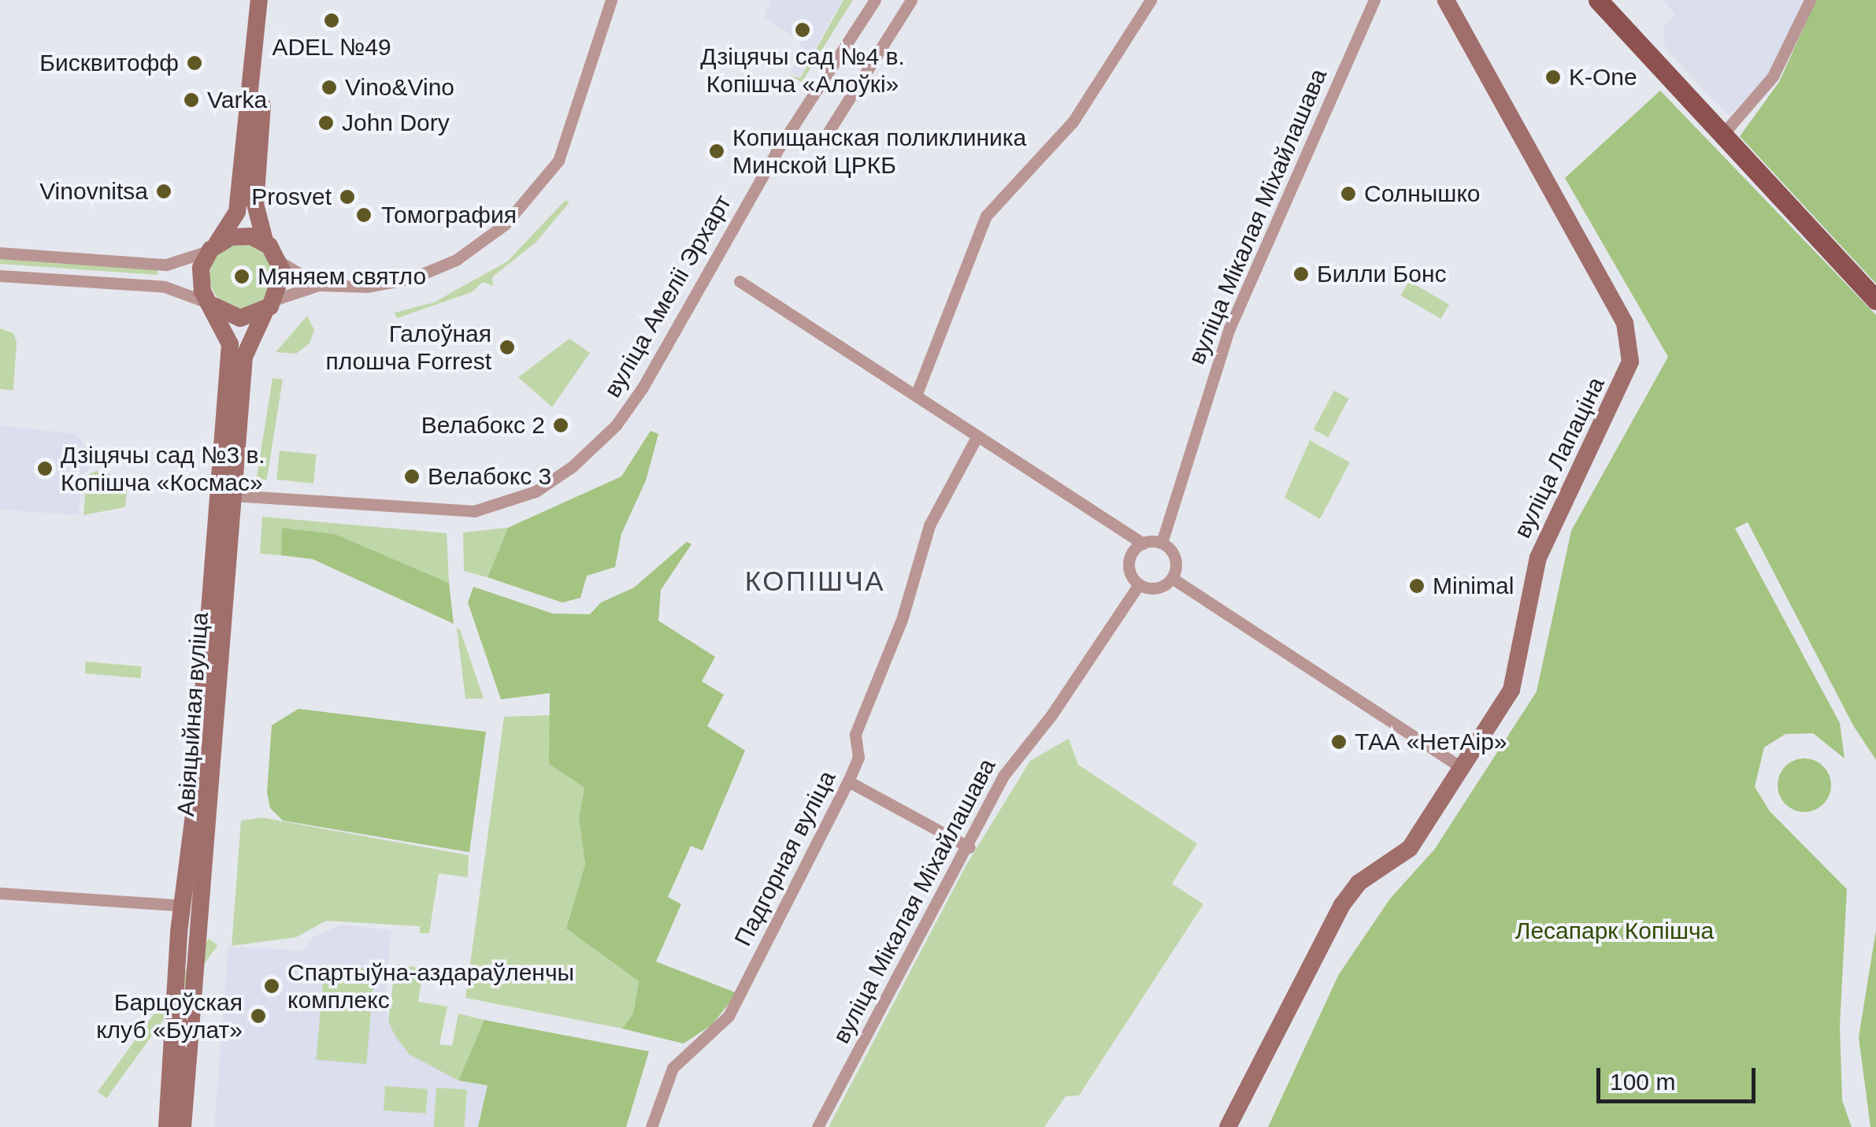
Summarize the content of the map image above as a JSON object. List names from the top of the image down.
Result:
{
  "streets": {
    "main road": ["вуліца Лапаціна", "Авіяцыйная вуліца"],
    "street": ["вуліца Мікалая Міхайлашава", "вуліца Амеліі Эрхарт", "Падгорная вуліца"]
  },
  "crossings": [
    ["вуліца Амеліі Эрхарт", "Авіяцыйная вуліца"]
  ],
  "districts": ["КОПІШЧА"],
  "parks": ["Лесапарк Копішча"],
  "places": [
    "ADEL №49",
    "Дзіцячы сад №4 в. Копішча «Алоўкі»",
    "Бисквитофф",
    "K-One",
    "Vino&Vino",
    "Varka",
    "John Dory",
    "Копищанская поликлиника Минской ЦРКБ",
    "Vinovnitsa",
    "Солнышко",
    "Prosvet",
    "Томография",
    "Билли Бонс",
    "Мяняем святло",
    "Галоўная плошча Forrest",
    "Велабокс 2",
    "Дзіцячы сад №3 в. Копішча «Космас»",
    "Велабокс 3",
    "Minimal",
    "ТАА «НетАір»",
    "Спартыўна-аздараўленчы комплекс",
    "Барцоўская клуб «Булат»"
  ],
  "scale_bar": "100 m"
}
